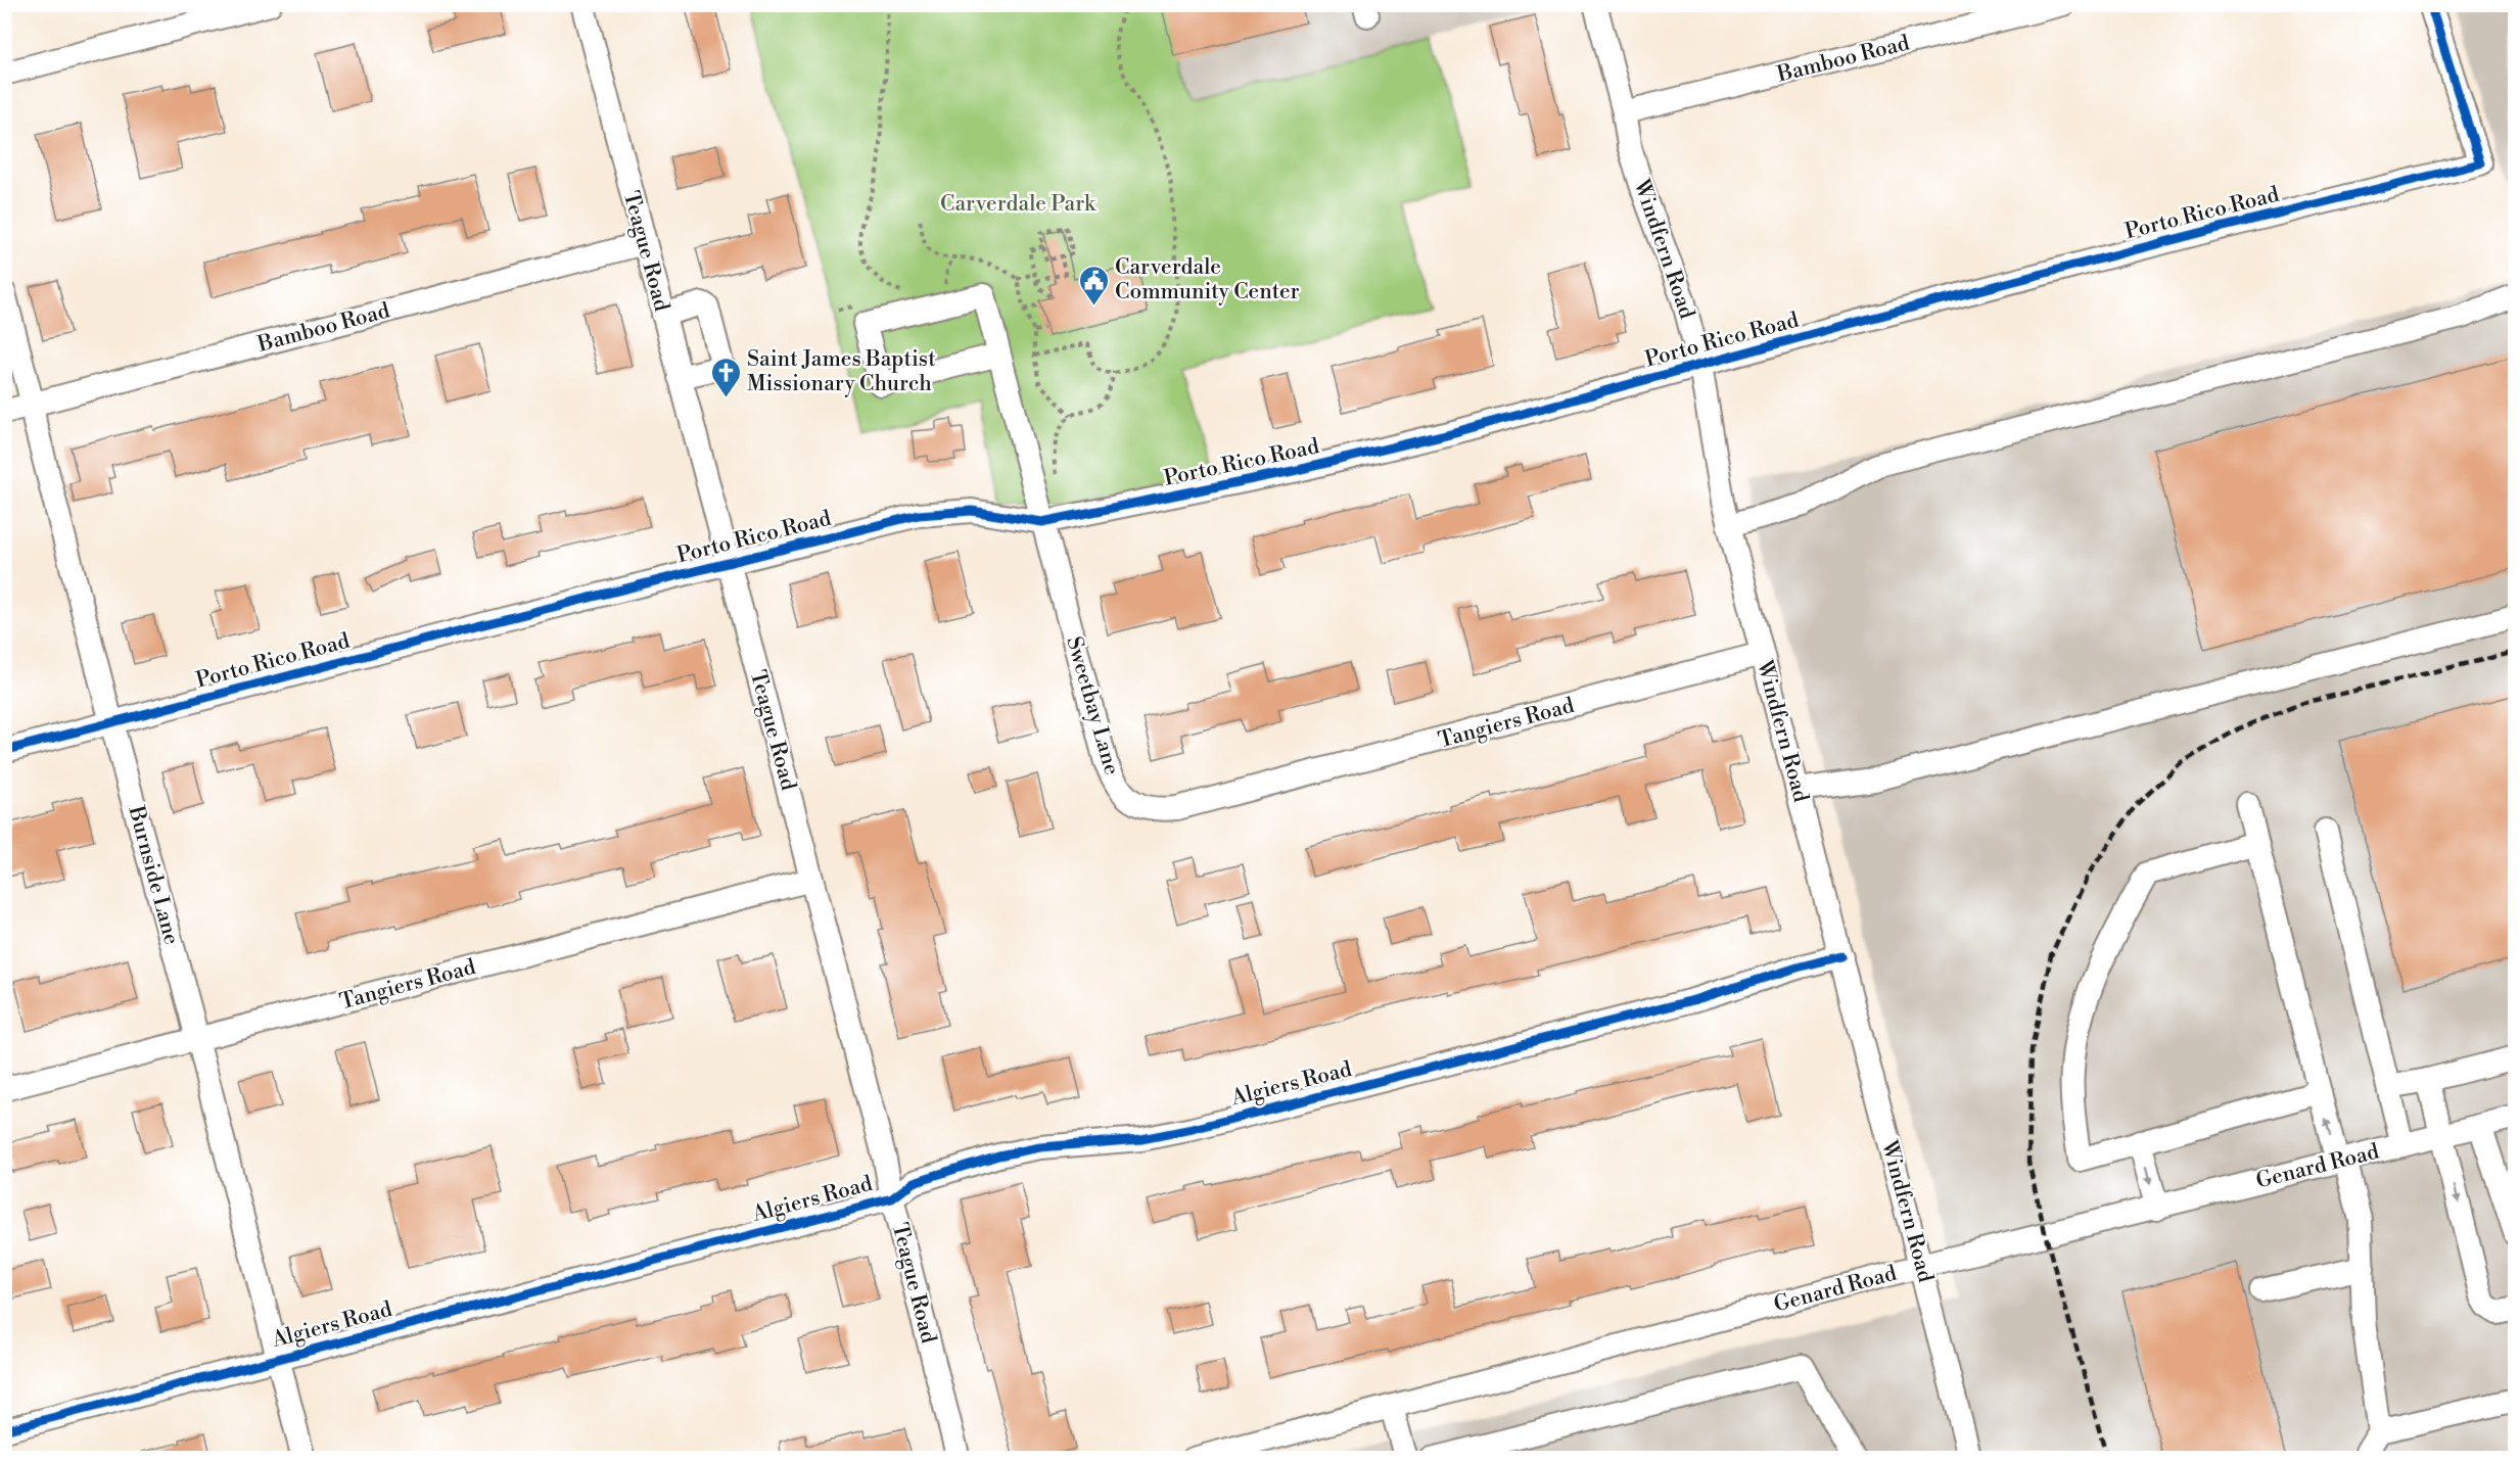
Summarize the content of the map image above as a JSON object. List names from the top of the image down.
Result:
{
  "streets": {
    "street": [
      "Bamboo Road",
      "Porto Rico Road",
      "Windfern Road",
      "Teague Road",
      "Sweetbay Lane",
      "Tangiers Road",
      "Burnside Lane",
      "Algiers Road",
      "Genard Road"
    ]
  },
  "crossings": [
    ["Bamboo Road", "Windfern Road"],
    ["Bamboo Road", "Teague Road"],
    ["Bamboo Road", "Burnside Lane"],
    ["Porto Rico Road", "Windfern Road"],
    ["Porto Rico Road", "Teague Road"],
    ["Porto Rico Road", "Sweetbay Lane"],
    ["Porto Rico Road", "Burnside Lane"],
    ["Windfern Road", "Tangiers Road"],
    ["Windfern Road", "Algiers Road"],
    ["Windfern Road", "Genard Road"],
    ["Teague Road", "Tangiers Road"],
    ["Teague Road", "Algiers Road"],
    ["Sweetbay Lane", "Tangiers Road"],
    ["Tangiers Road", "Burnside Lane"],
    ["Burnside Lane", "Algiers Road"]
  ],
  "parks": ["Carverdale Park"],
  "places": {
    "public building": ["Carverdale Community Center"],
    "church": ["Saint James Baptist Missionary Church"]
  }
}
